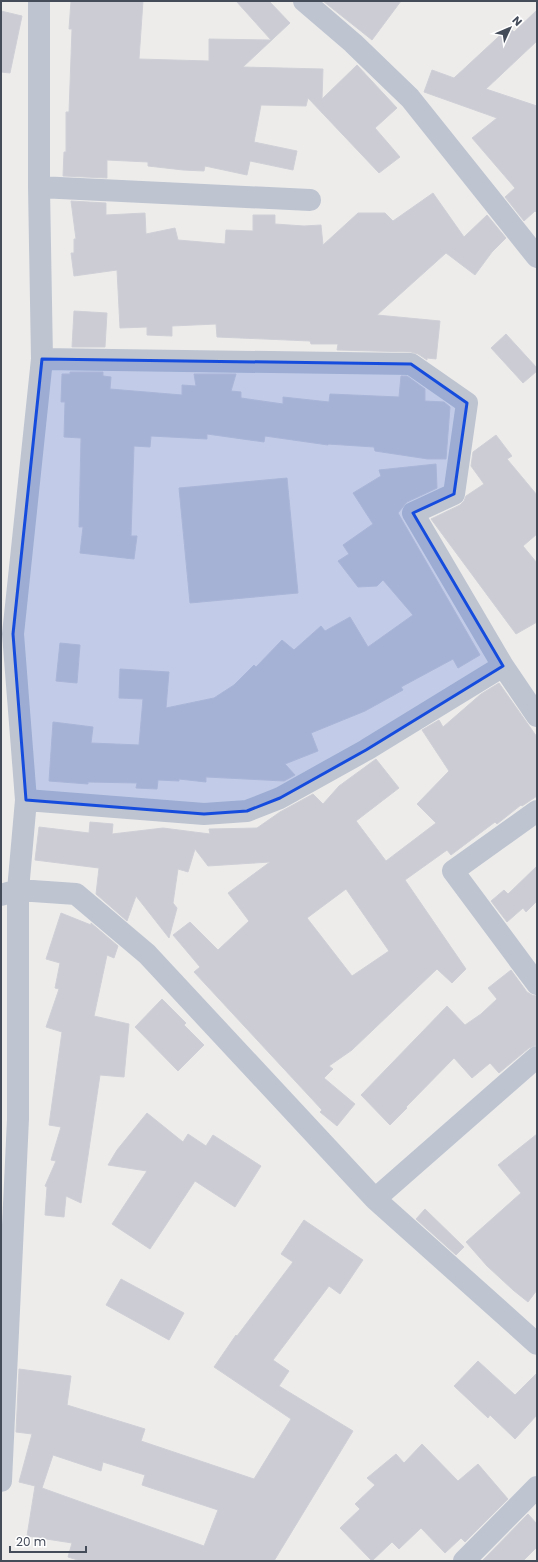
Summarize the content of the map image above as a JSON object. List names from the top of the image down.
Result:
{
  "scale_bar": "20 m",
  "north": "top right"
}
